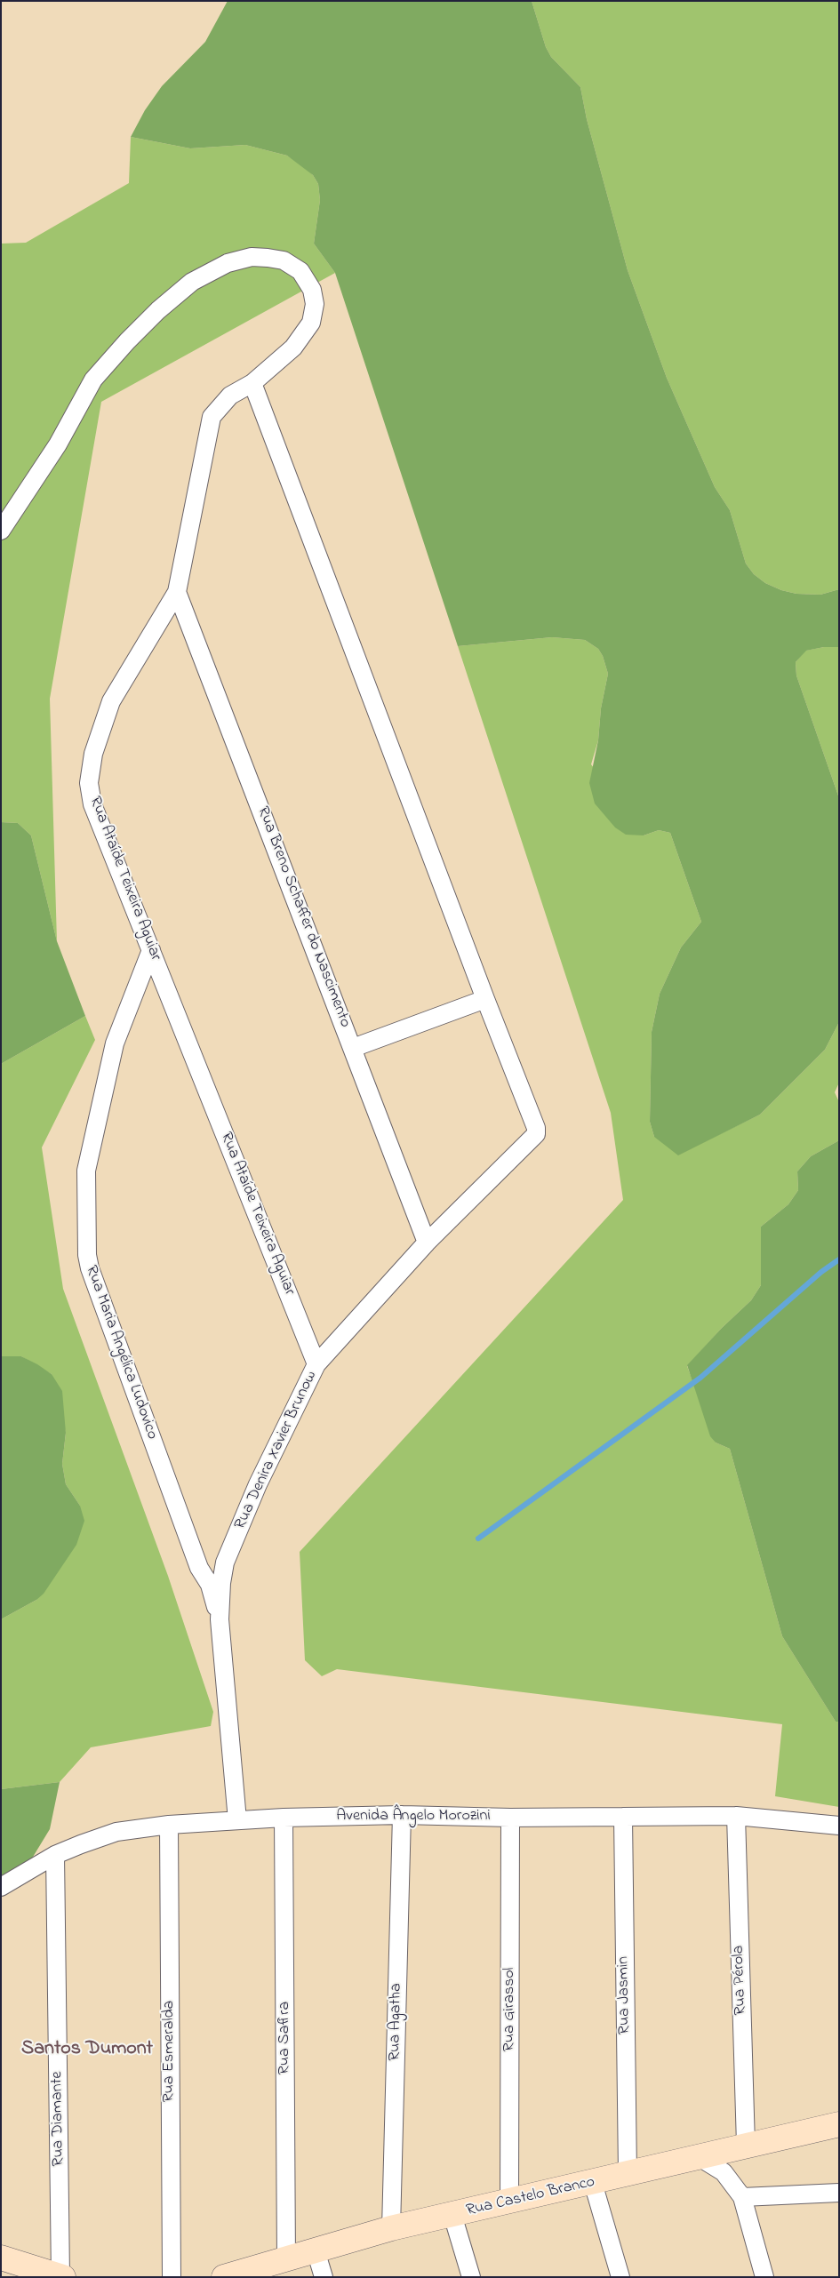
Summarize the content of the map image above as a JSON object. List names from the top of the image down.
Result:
{
  "streets": {
    "street": [
      "Rua Ataíde Teixeira Aguiar",
      "Rua Breno Schaffer do Nascimento",
      "Rua Maria Angélica Ludovico",
      "Rua Denira Xavier Brunow",
      "Avenida Ângelo Morozini",
      "Rua Pérola",
      "Rua Jasmin",
      "Rua Girassol",
      "Rua Agatha",
      "Rua Safira",
      "Rua Esmeralda",
      "Rua Diamante",
      "Rua Castelo Branco"
    ]
  },
  "crossings": [
    ["Rua Ataíde Teixeira Aguiar", "Rua Breno Schaffer do Nascimento"],
    ["Rua Ataíde Teixeira Aguiar", "Rua Maria Angélica Ludovico"],
    ["Rua Ataíde Teixeira Aguiar", "Rua Denira Xavier Brunow"],
    ["Rua Breno Schaffer do Nascimento", "Rua Denira Xavier Brunow"],
    ["Rua Maria Angélica Ludovico", "Rua Denira Xavier Brunow"],
    ["Rua Denira Xavier Brunow", "Avenida Ângelo Morozini"],
    ["Avenida Ângelo Morozini", "Rua Pérola"],
    ["Avenida Ângelo Morozini", "Rua Jasmin"],
    ["Avenida Ângelo Morozini", "Rua Girassol"],
    ["Avenida Ângelo Morozini", "Rua Agatha"],
    ["Avenida Ângelo Morozini", "Rua Safira"],
    ["Avenida Ângelo Morozini", "Rua Esmeralda"],
    ["Avenida Ângelo Morozini", "Rua Diamante"],
    ["Rua Pérola", "Rua Castelo Branco"],
    ["Rua Jasmin", "Rua Castelo Branco"],
    ["Rua Girassol", "Rua Castelo Branco"],
    ["Rua Agatha", "Rua Castelo Branco"],
    ["Rua Safira", "Rua Castelo Branco"]
  ],
  "districts": ["Santos Dumont"]
}
